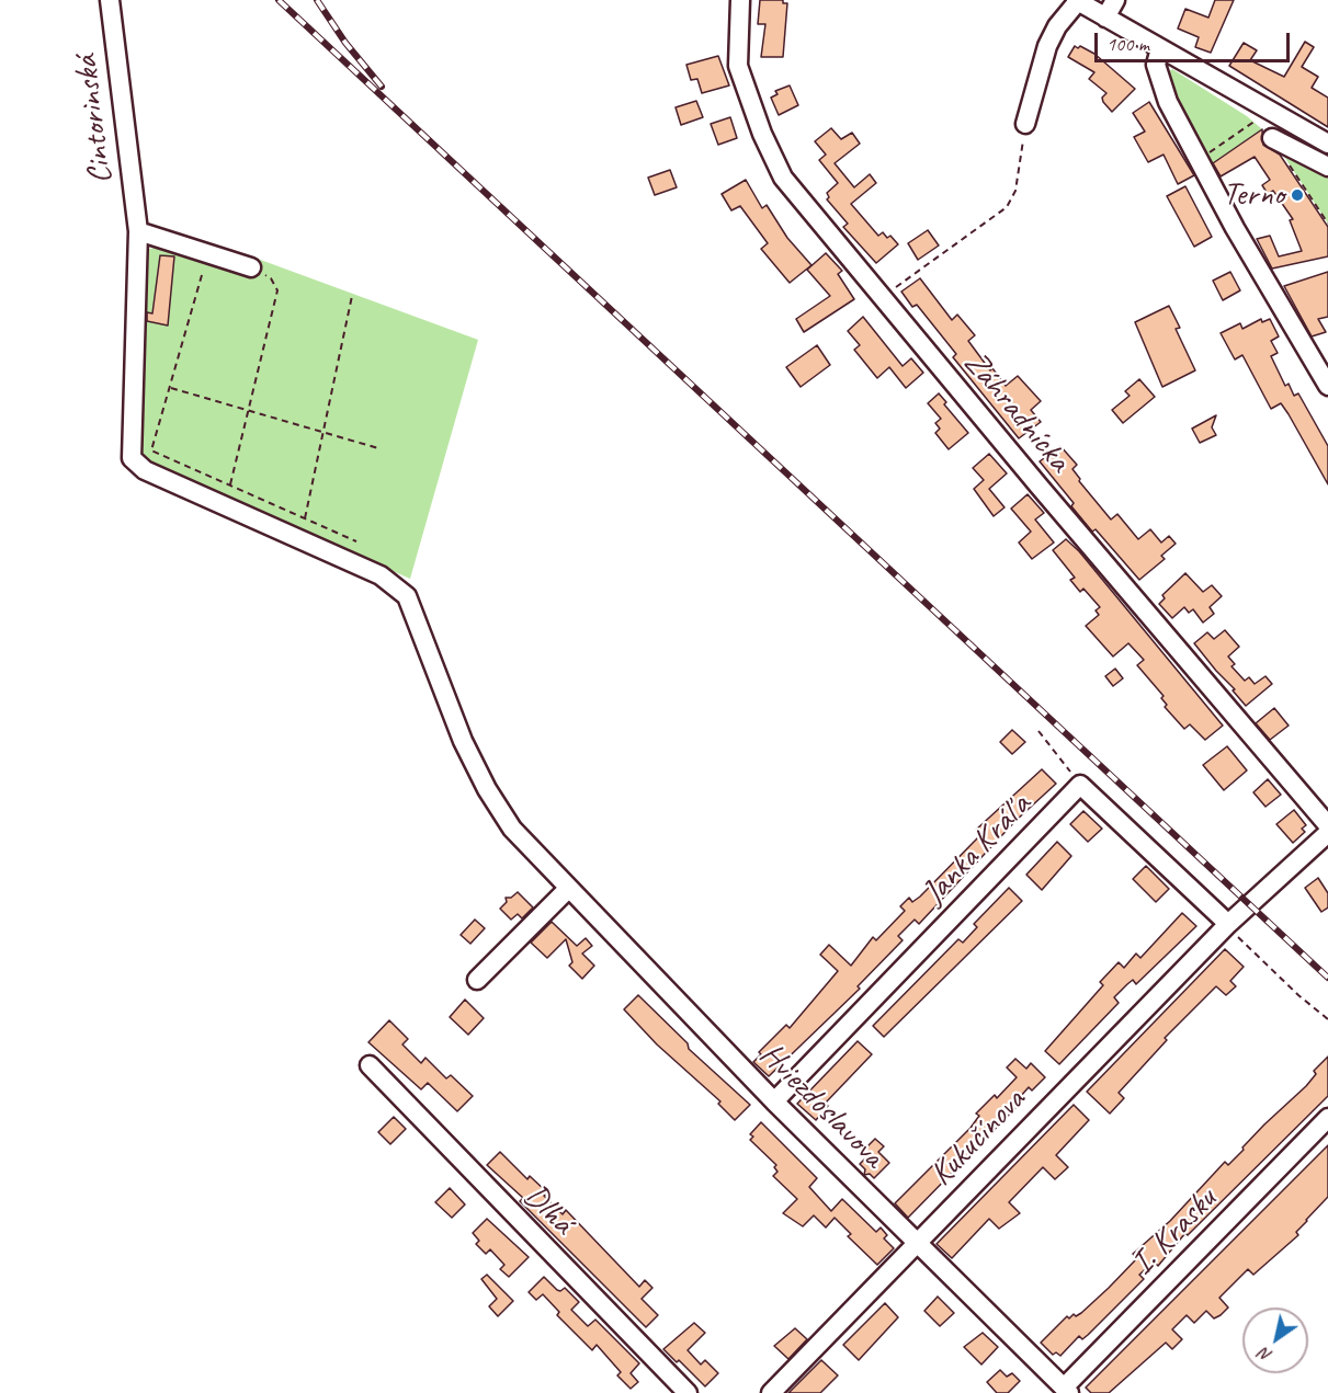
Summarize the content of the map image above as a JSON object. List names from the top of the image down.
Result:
{
  "streets": {
    "street": [
      "Cintorinská",
      "Záhradnícka",
      "Janka Kráľa",
      "Hviezdoslavova",
      "Kukučínova",
      "Dlhá",
      "I. Krasku"
    ]
  },
  "crossings": [
    ["Cintorinská", "Hviezdoslavova"],
    ["Janka Kráľa", "Hviezdoslavova"],
    ["Hviezdoslavova", "Kukučínova"],
    ["Hviezdoslavova", "I. Krasku"]
  ],
  "places": ["Terno"],
  "scale_bar": "100 m",
  "north": "bottom left"
}
